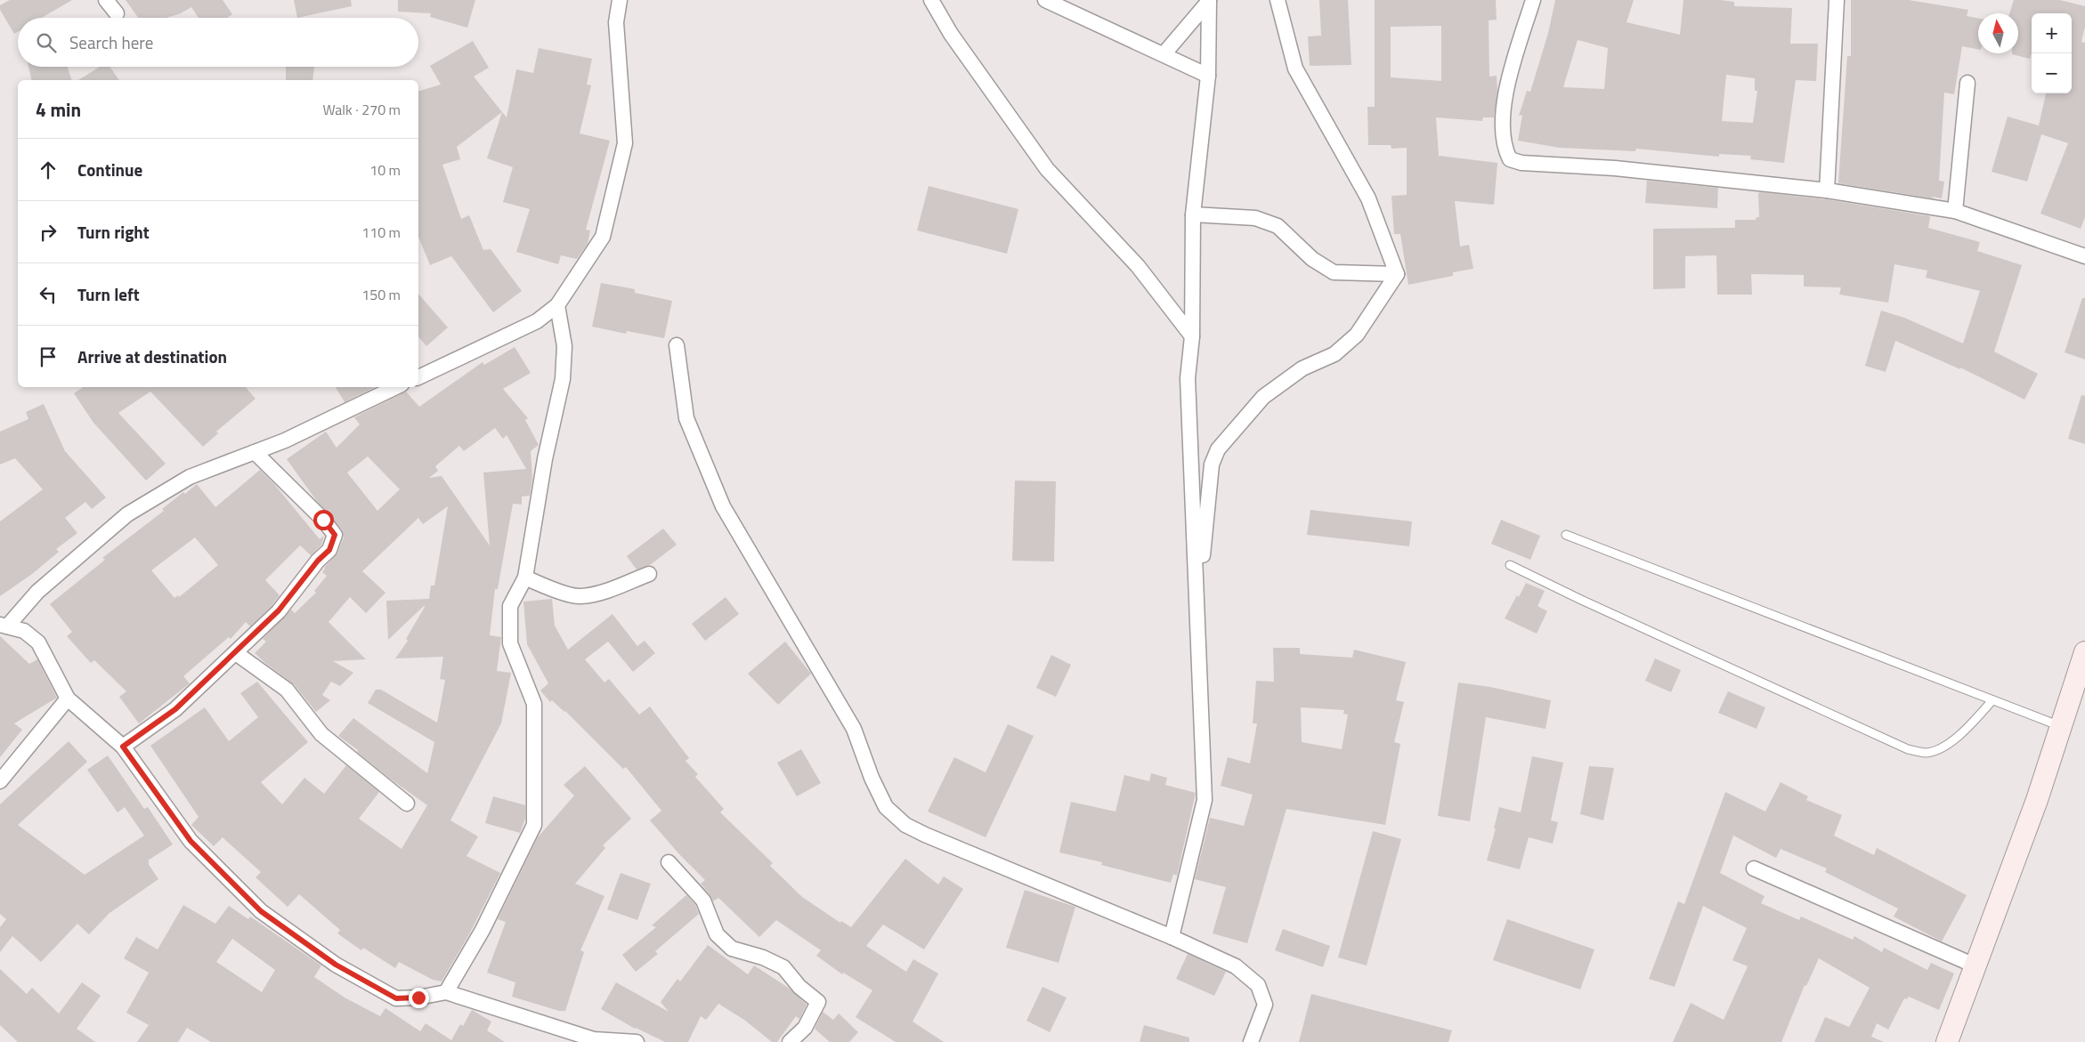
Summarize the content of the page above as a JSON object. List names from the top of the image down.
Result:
{
  "north": "top",
  "page": {
    "map_buttons": ["+", "−"],
    "search": "Search here",
    "heading": ["4 min", "Walk · 270 m"],
    "list": [
      ["Continue", "10 m"],
      ["Turn right", "110 m"],
      ["Turn left", "150 m"],
      "Arrive at destination"
    ]
  }
}
